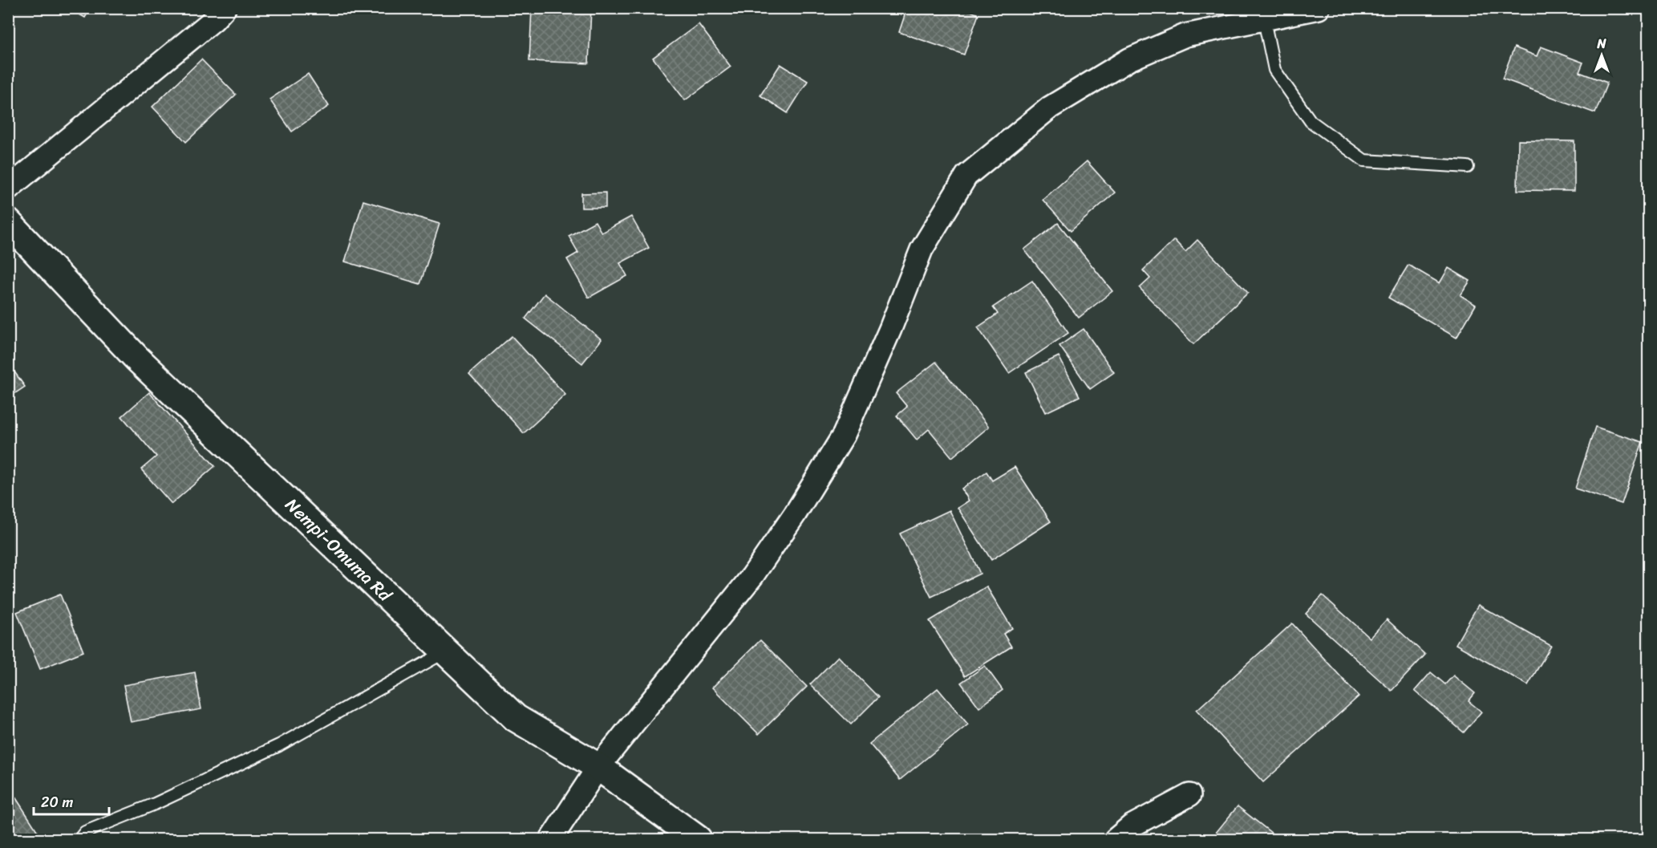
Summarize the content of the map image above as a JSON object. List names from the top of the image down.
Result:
{
  "streets": {
    "street": ["Nempi-Omuma Rd"]
  },
  "scale_bar": "20 m",
  "north": "top"
}
